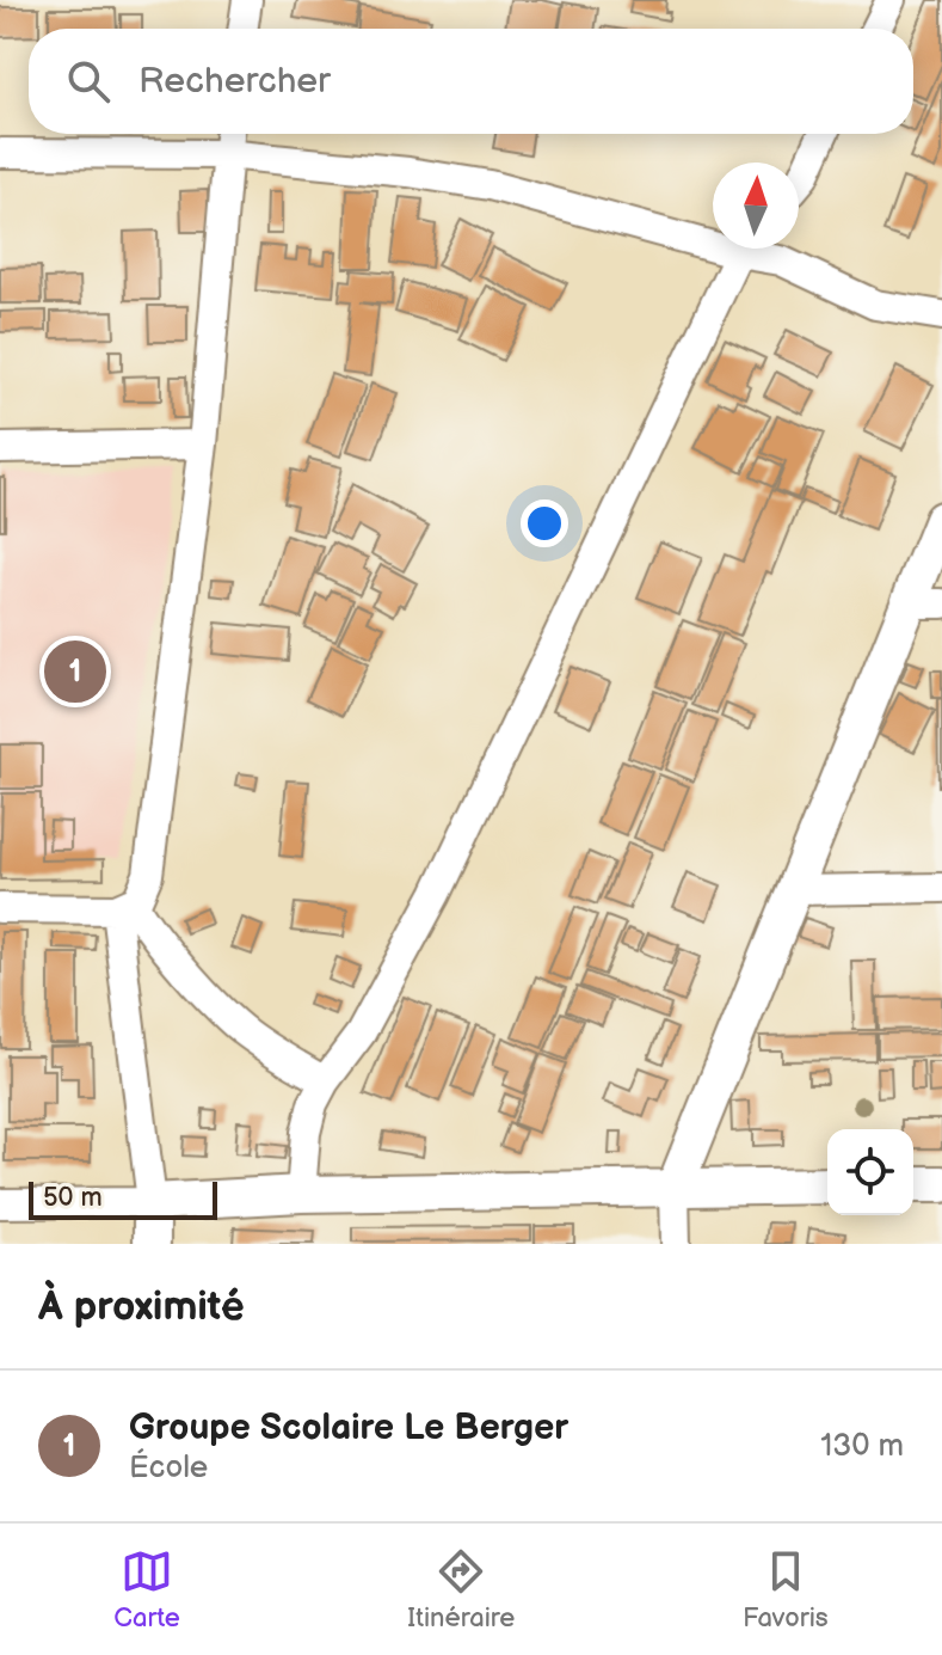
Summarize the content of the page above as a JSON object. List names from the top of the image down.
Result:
{
  "scale_bar": "50 m",
  "north": "top",
  "page": {
    "search": "Rechercher",
    "pins": "1",
    "scale": "50 m",
    "heading": "À proximité",
    "list": [
      {
        "mark": "1",
        "name": "Groupe Scolaire Le Berger",
        "note": "École",
        "value": "130 m"
      }
    ],
    "nav": ["Carte", "Itinéraire", "Favoris"]
  }
}
